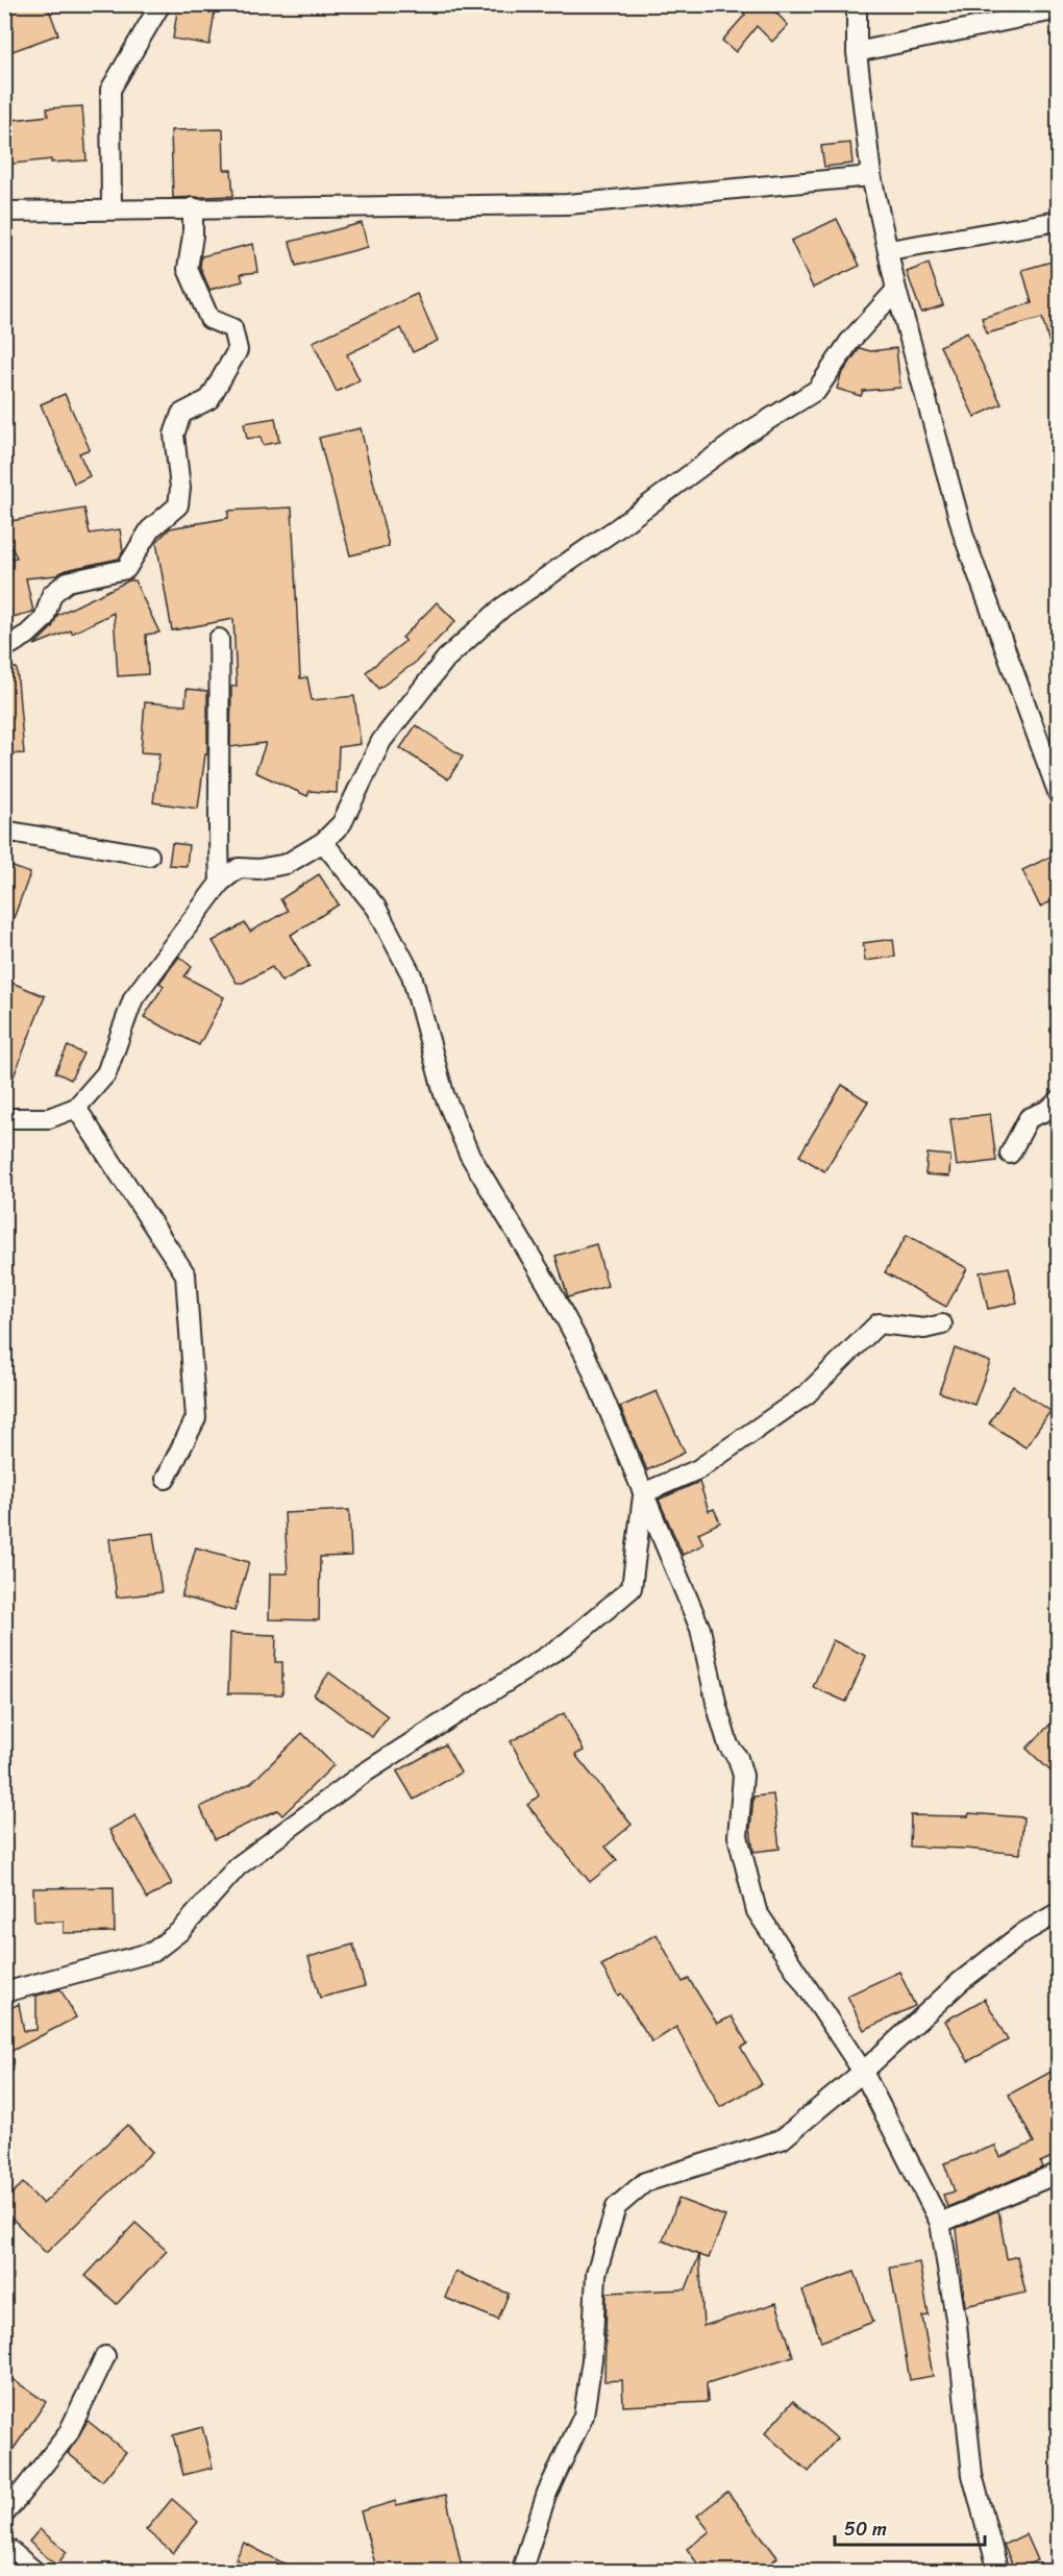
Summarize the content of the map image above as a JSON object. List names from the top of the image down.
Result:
{
  "scale_bar": "50 m"
}
